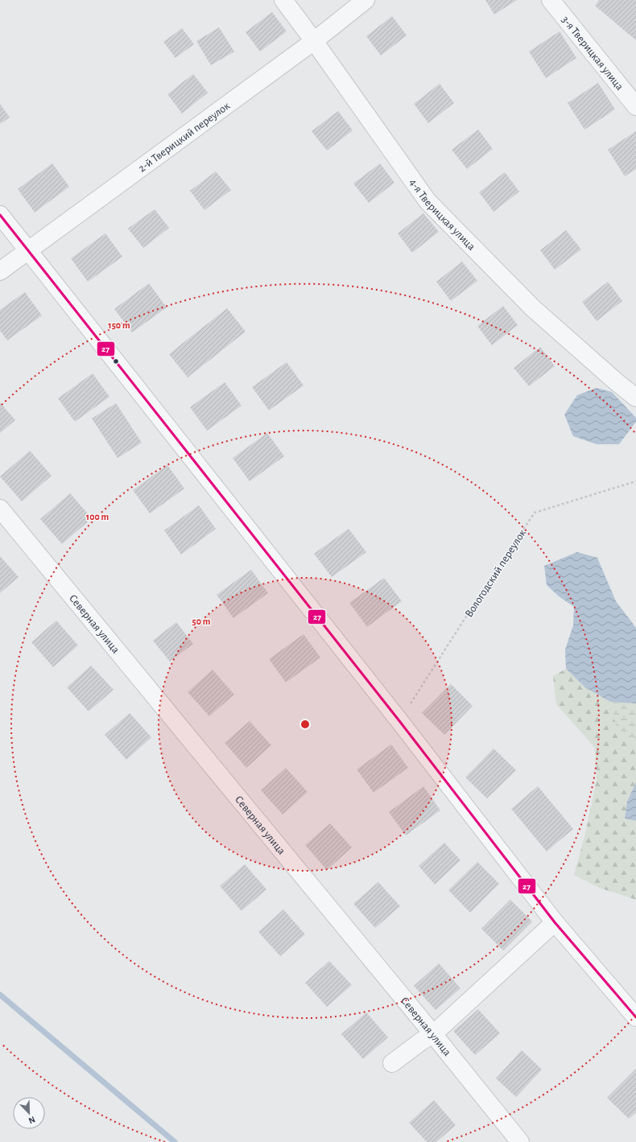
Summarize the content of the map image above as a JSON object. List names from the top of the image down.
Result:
{
  "streets": {
    "street": [
      "3-я Тверицкая улица",
      "2-й Тверицкий переулок",
      "4-я Тверицкая улица",
      "Северная улица"
    ],
    "path": ["Вологодский переулок"]
  },
  "crossings": [
    ["2-й Тверицкий переулок", "4-я Тверицкая улица"]
  ],
  "lines": ["transit line 27"],
  "north": "bottom right",
  "rings": ["150 m", "100 m", "50 m"]
}
